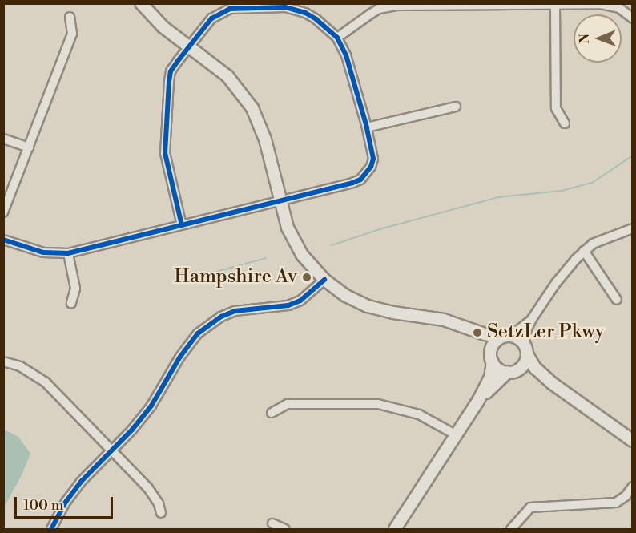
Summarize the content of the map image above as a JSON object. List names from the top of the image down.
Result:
{
  "places": ["Hampshire Av", "SetzLer Pkwy"],
  "scale_bar": "100 m",
  "north": "left"
}
